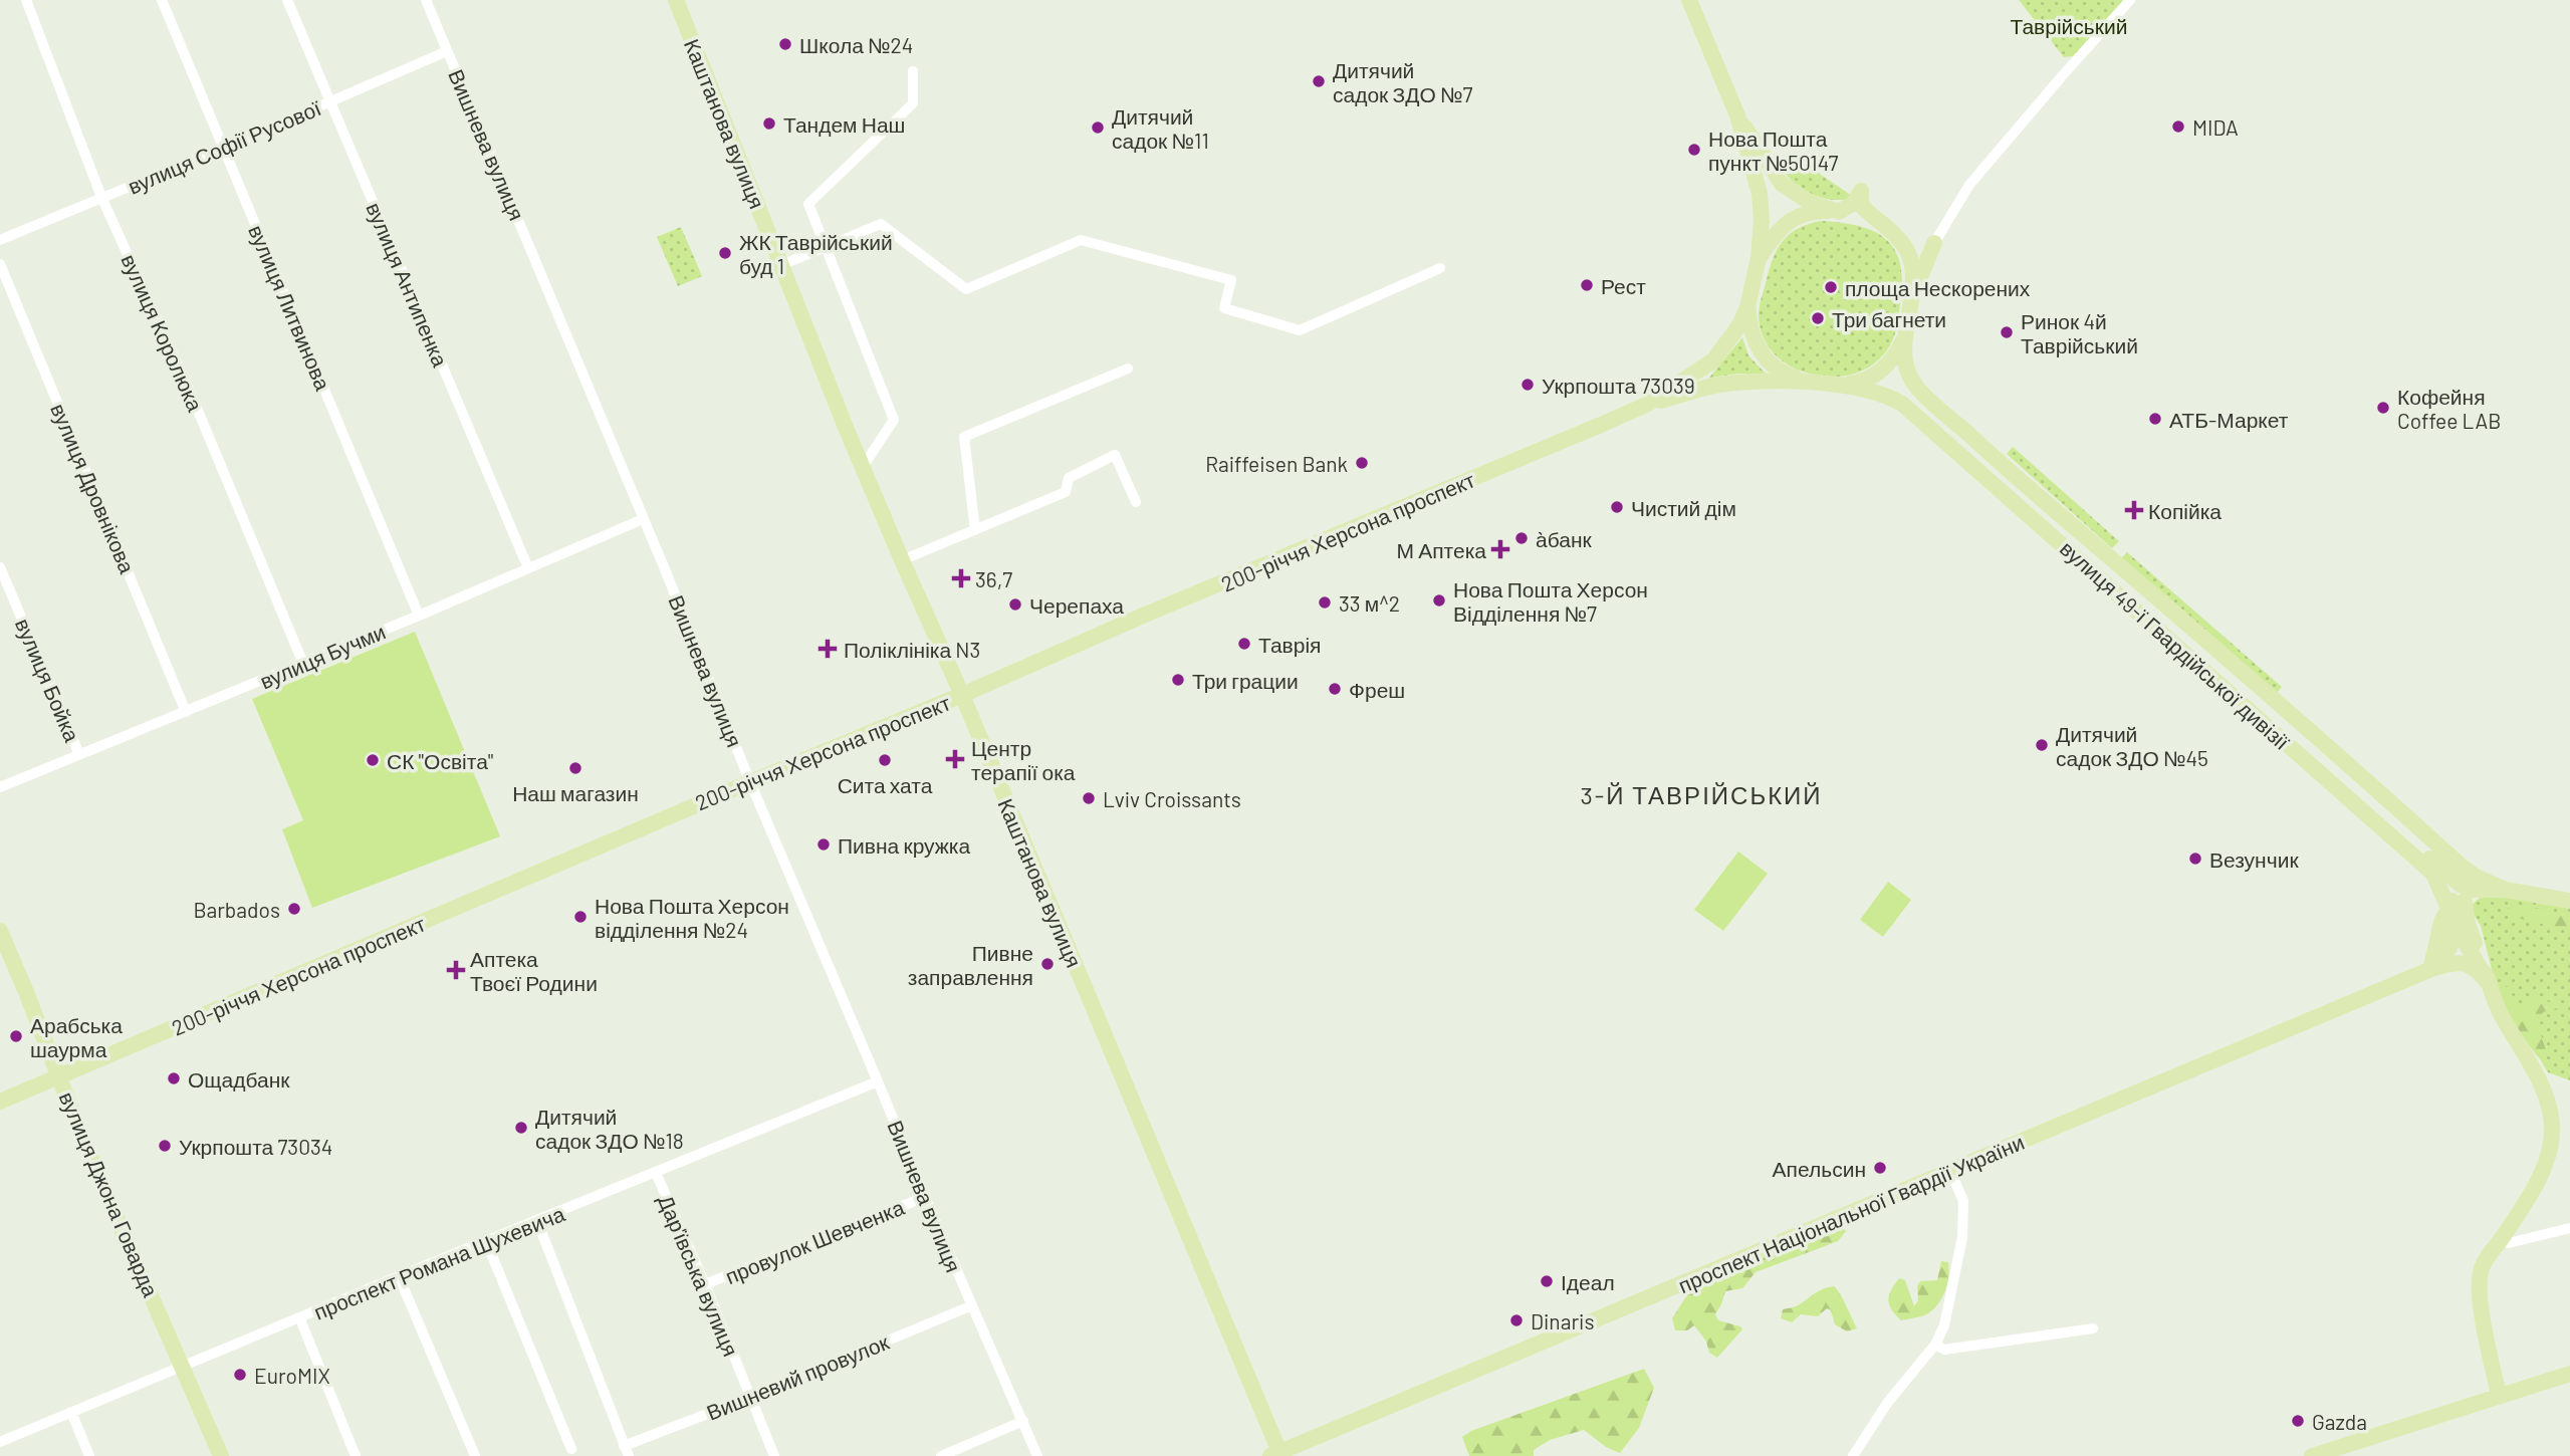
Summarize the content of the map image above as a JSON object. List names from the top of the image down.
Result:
{
  "streets": {
    "street": [
      "Каштанова вулиця",
      "Вишнева вулиця",
      "вулиця Софії Русової",
      "вулиця Антипенка",
      "вулиця Литвинова",
      "вулиця Королюка",
      "вулиця Дровнікова",
      "200-річчя Херсона проспект",
      "вулиця 49-ї Гвардійської дивізії",
      "вулиця Бучми",
      "вулиця Бойка",
      "вулиця Джона Говарда",
      "проспект Національної Гвардії України",
      "провулок Шевченка",
      "проспект Романа Шухевича",
      "Дар'ївська вулиця",
      "Вишневий провулок"
    ]
  },
  "crossings": [
    ["Каштанова вулиця", "200-річчя Херсона проспект"],
    ["Каштанова вулиця", "проспект Національної Гвардії України"],
    ["Вишнева вулиця", "вулиця Софії Русової"],
    ["Вишнева вулиця", "200-річчя Херсона проспект"],
    ["Вишнева вулиця", "вулиця Бучми"],
    ["Вишнева вулиця", "провулок Шевченка"],
    ["Вишнева вулиця", "проспект Романа Шухевича"],
    ["Вишнева вулиця", "Вишневий провулок"],
    ["вулиця Софії Русової", "вулиця Антипенка"],
    ["вулиця Софії Русової", "вулиця Литвинова"],
    ["вулиця Софії Русової", "вулиця Королюка"],
    ["вулиця Антипенка", "вулиця Бучми"],
    ["вулиця Литвинова", "вулиця Бучми"],
    ["вулиця Королюка", "вулиця Бучми"],
    ["вулиця Дровнікова", "вулиця Бучми"],
    ["200-річчя Херсона проспект", "вулиця Джона Говарда"],
    ["вулиця Бучми", "вулиця Бойка"],
    ["вулиця Джона Говарда", "проспект Романа Шухевича"],
    ["провулок Шевченка", "Дар'ївська вулиця"],
    ["проспект Романа Шухевича", "Дар'ївська вулиця"],
    ["Дар'ївська вулиця", "Вишневий провулок"]
  ],
  "districts": ["3-Й ТАВРІЙСЬКИЙ"],
  "parks": ["Таврійський"],
  "places": {
    "other": [
      "Школа №24",
      "Дитячий садок ЗДО №7",
      "Тандем Наш",
      "MIDA",
      "Дитячий садок №11",
      "Нова Пошта пункт №50147",
      "ЖК Таврійський буд 1",
      "Рест",
      "площа Нескорених",
      "Три багнети",
      "Ринок 4й Таврійський",
      "Укрпошта 73039",
      "Кофейня Coffee LAB",
      "АТБ-Маркет",
      "Raiffeisen Bank",
      "Чистий дім",
      "а̀банк",
      "Нова Пошта Херсон Відділення №7",
      "33 м^2",
      "Черепаха",
      "Таврія",
      "Три грации",
      "Фреш",
      "Дитячий садок ЗДО №45",
      "СК \"Освіта\"",
      "Сита хата",
      "Наш магазин",
      "Lviv Croissants",
      "Пивна кружка",
      "Везунчик",
      "Barbados",
      "Нова Пошта Херсон відділення №24",
      "Пивне заправлення",
      "Арабська шаурма",
      "Ощадбанк",
      "Дитячий садок ЗДО №18",
      "Укрпошта 73034",
      "Апельсин",
      "Ідеал",
      "Dinaris",
      "EuroMIX",
      "Gazda"
    ],
    "health": [
      "Копійка",
      "М Аптека",
      "36,7",
      "Поліклініка N3",
      "Центр терапії ока",
      "Аптека Твоєї Родини"
    ]
  }
}
